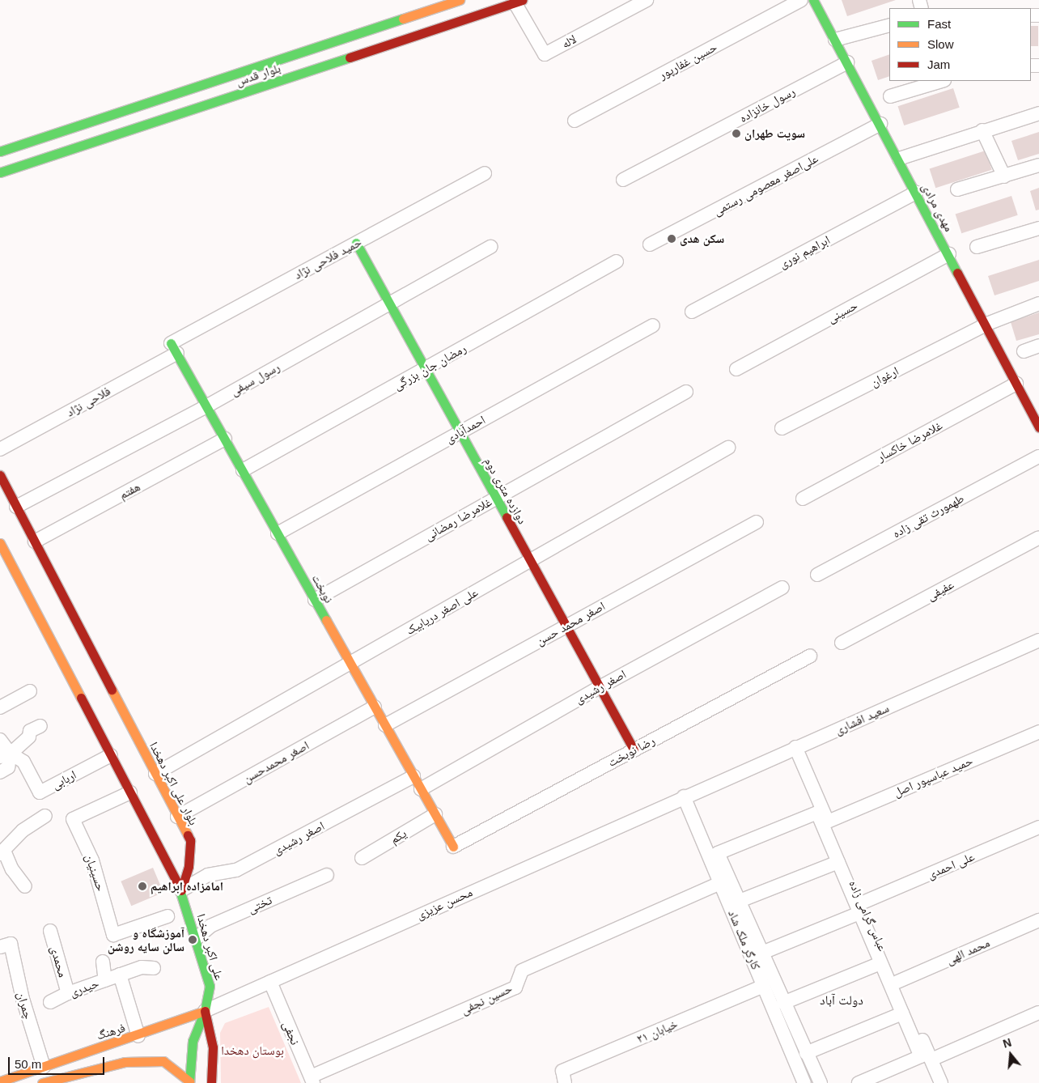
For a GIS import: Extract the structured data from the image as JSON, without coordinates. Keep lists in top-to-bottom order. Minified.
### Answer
{"streets":{"street":["لاله","حسین غفارپور","بلوار قدس","رسول خانزاده","علی‌اصغر معصومی رستمی","مهدی مرادی","ابراهیم نوری","حمید فلاحی نژاد","حسینی","رمضان جان بزرگی","ارغوان","رسول سیفی","فلاحی نژاد","احمدآبادی","غلامرضا خاکسار","هفتم","دوازده متری دوم","طهمورث تقی زاده","غلامرضا رمضانی","نوبخت","عفیفی","علی اصغر دریابیک","اصغر محمد حسن","اصغر رشیدی","سعید افشاری","رضا نوبخت","اصغر محمدحسن","حمید عباسپور اصل","اربابی","بلوار علی اکبر دهخدا","یکم","علی احمدی","حسینیان","محسن عزیزی","تختی","عباس گرامی زاده","کارگر ملک شاد","علی اکبر دهخدا","محمد الهی","محمدی","حیدری","حسین نجفی","چمران","فرهنگ","خیابان ۲۱","نجفی"]},"crossings":[["لاله","بلوار قدس"],["رسول خانزاده","مهدی مرادی"],["علی‌اصغر معصومی رستمی","مهدی مرادی"],["مهدی مرادی","ابراهیم نوری"],["مهدی مرادی","حسینی"],["مهدی مرادی","ارغوان"],["مهدی مرادی","غلامرضا خاکسار"],["حمید فلاحی نژاد","فلاحی نژاد"],["حمید فلاحی نژاد","دوازده متری دوم"],["حمید فلاحی نژاد","نوبخت"],["رمضان جان بزرگی","دوازده متری دوم"],["رمضان جان بزرگی","نوبخت"],["رسول سیفی","دوازده متری دوم"],["رسول سیفی","نوبخت"],["رسول سیفی","بلوار علی اکبر دهخدا"],["فلاحی نژاد","نوبخت"],["احمدآبادی","دوازده متری دوم"],["احمدآبادی","نوبخت"],["هفتم","نوبخت"],["هفتم","بلوار علی اکبر دهخدا"],["دوازده متری دوم","غلامرضا رمضانی"],["دوازده متری دوم","علی اصغر دریابیک"],["دوازده متری دوم","اصغر محمد حسن"],["دوازده متری دوم","اصغر رشیدی"],["دوازده متری دوم","رضا نوبخت"],["غلامرضا رمضانی","نوبخت"],["نوبخت","علی اصغر دریابیک"],["نوبخت","اصغر محمد حسن"],["نوبخت","اصغر رشیدی"],["نوبخت","رضا نوبخت"],["نوبخت","اصغر محمدحسن"],["نوبخت","یکم"],["علی اصغر دریابیک","بلوار علی اکبر دهخدا"],["اصغر رشیدی","بلوار علی اکبر دهخدا"],["اصغر رشیدی","علی اکبر دهخدا"],["سعید افشاری","محسن عزیزی"],["سعید افشاری","عباس گرامی زاده"],["سعید افشاری","کارگر ملک شاد"],["اصغر محمدحسن","بلوار علی اکبر دهخدا"],["حمید عباسپور اصل","عباس گرامی زاده"],["بلوار علی اکبر دهخدا","علی اکبر دهخدا"],["علی احمدی","عباس گرامی زاده"],["محسن عزیزی","کارگر ملک شاد"],["محسن عزیزی","علی اکبر دهخدا"],["محسن عزیزی","فرهنگ"],["محسن عزیزی","نجفی"],["تختی","علی اکبر دهخدا"],["عباس گرامی زاده","محمد الهی"],["کارگر ملک شاد","حسین نجفی"],["کارگر ملک شاد","خیابان ۲۱"],["علی اکبر دهخدا","فرهنگ"],["محمدی","حیدری"],["حسین نجفی","نجفی"],["چمران","فرهنگ"]],"districts":["دولت آباد"],"parks":["بوستان دهخدا"],"places":["سويت طهران","سكن هدى","امامزاده ابراهیم","آموزشگاه و سالن سایه روشن"],"legend":["Fast","Slow","Jam"],"scale_bar":"50 m","north":"top"}
